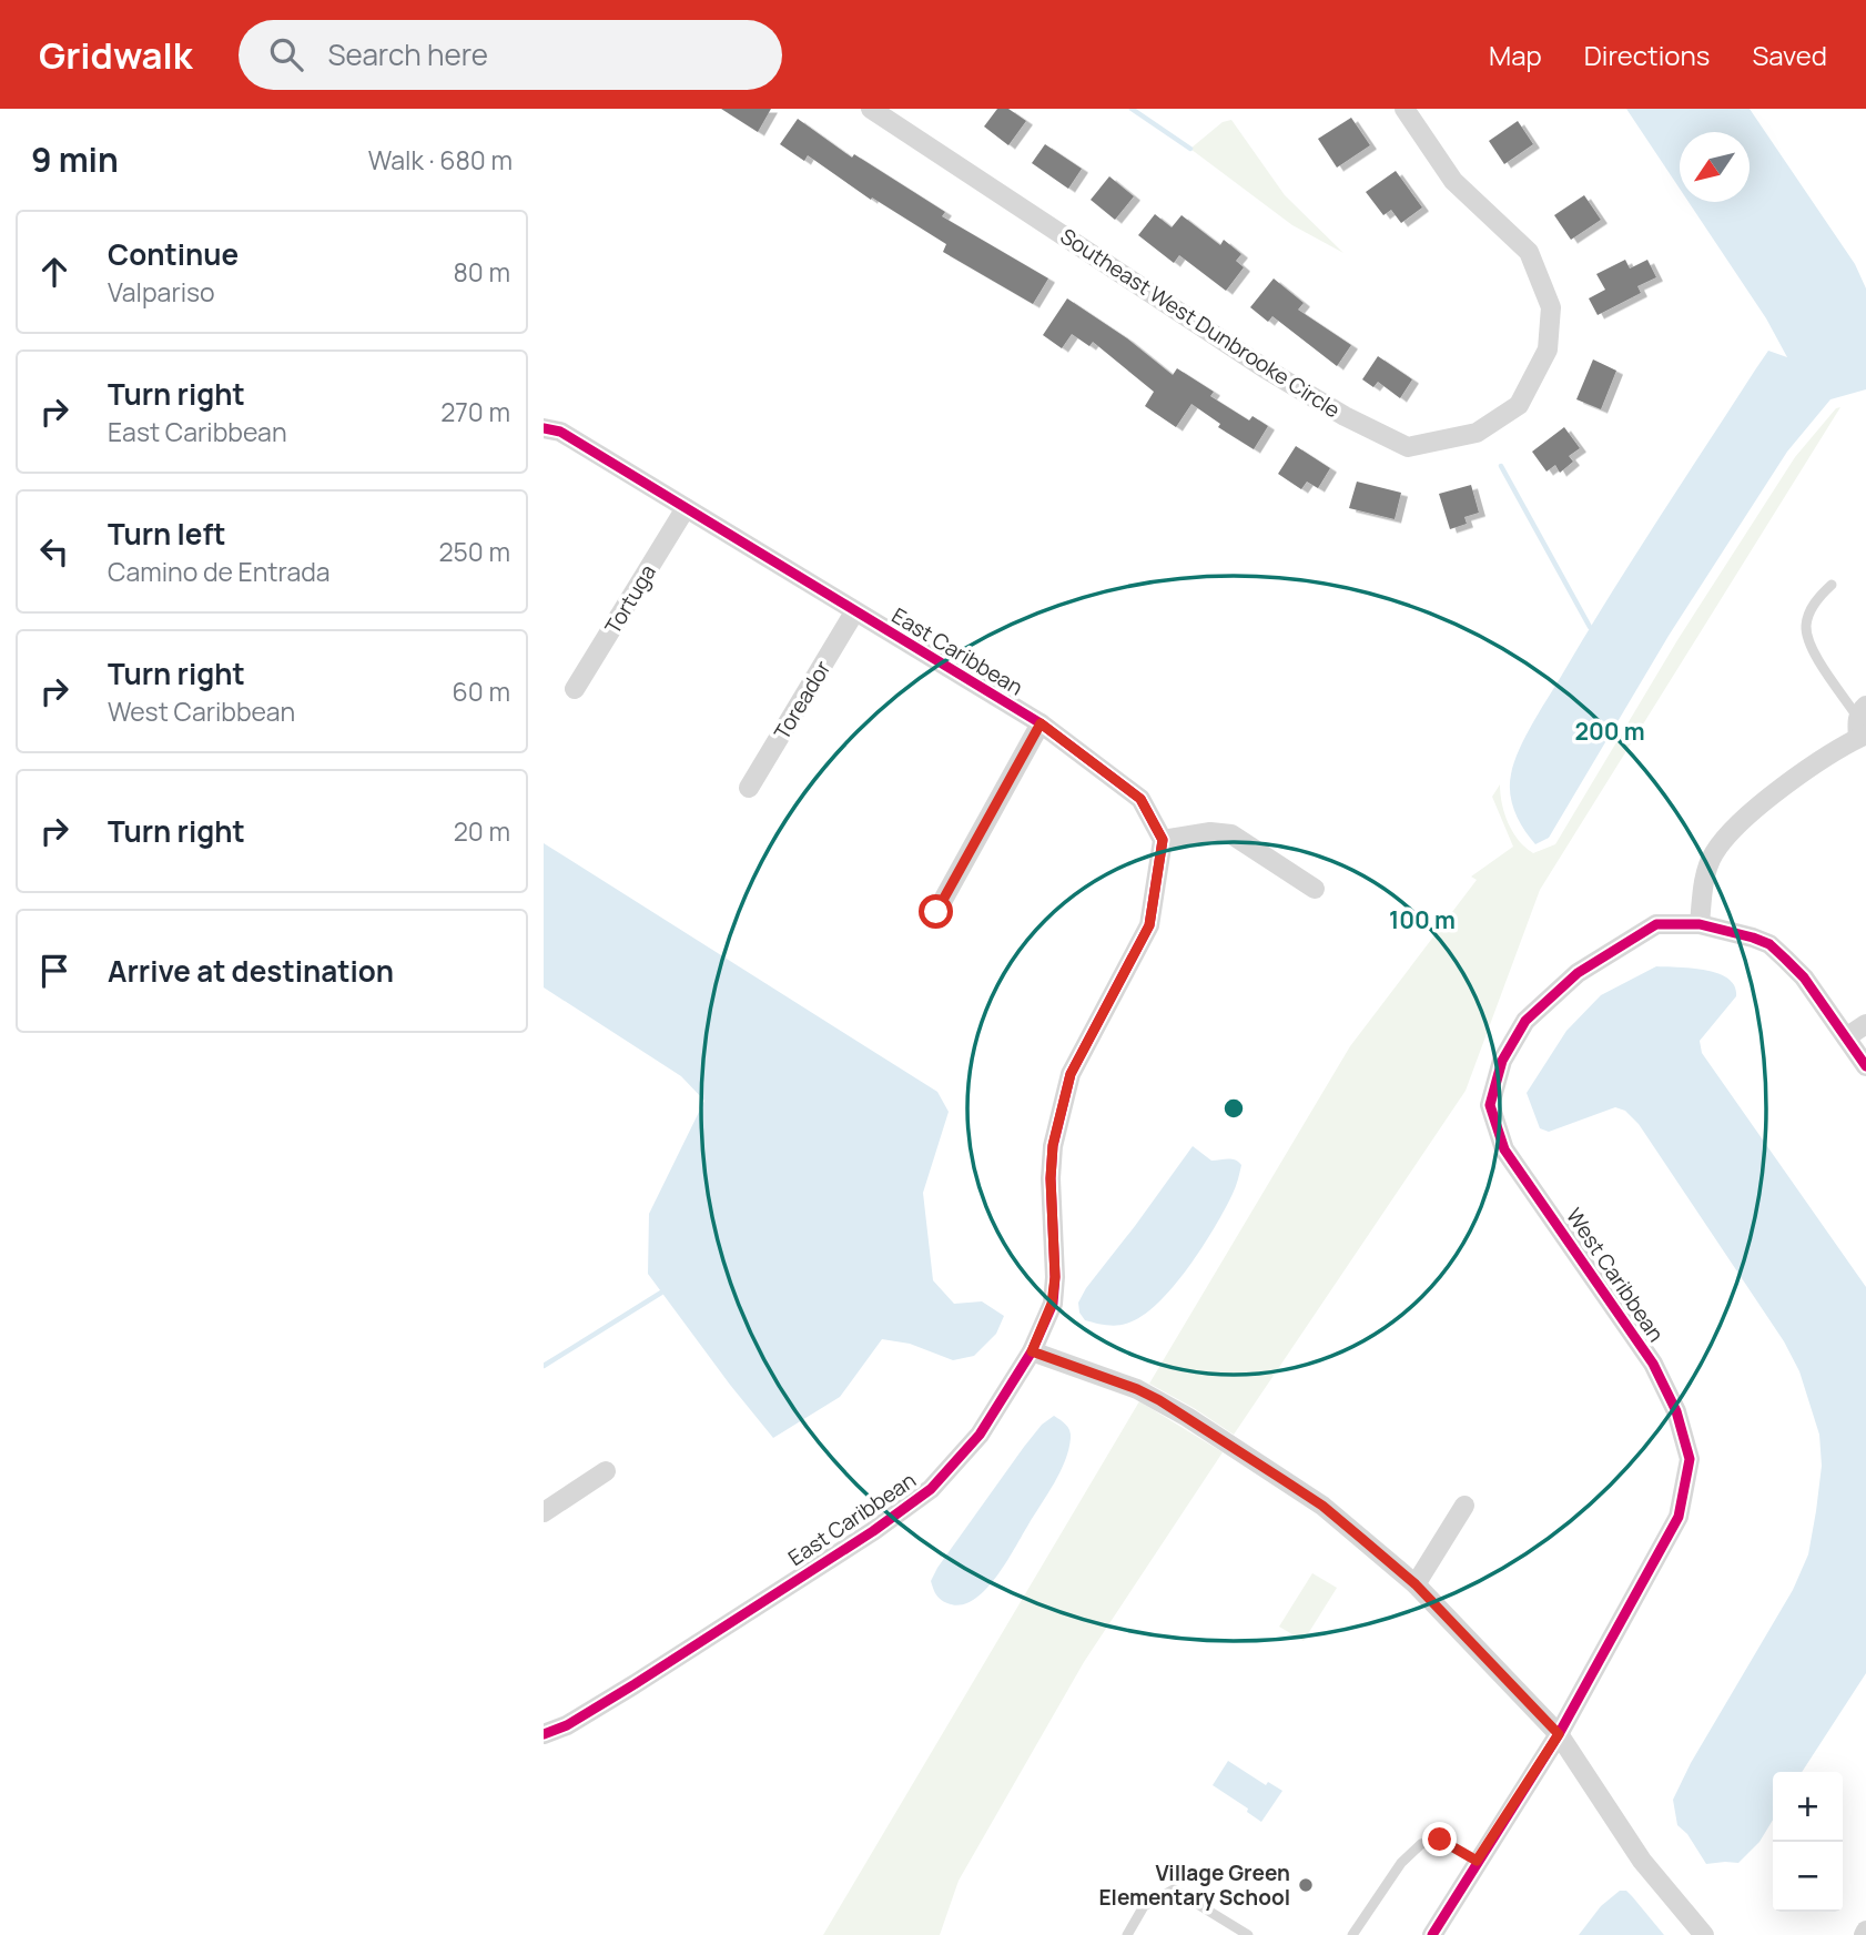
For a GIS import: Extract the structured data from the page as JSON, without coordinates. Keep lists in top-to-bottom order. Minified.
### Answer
{"streets":{"street":["Southeast West Dunbrooke Circle","Tortuga","East Caribbean","Toreador","West Caribbean"]},"crossings":[["Tortuga","East Caribbean"],["East Caribbean","Toreador"]],"places":["Village Green Elementary School"],"north":"bottom left","page":{"header":"Gridwalk","search":"Search here","nav":["Map","Directions","Saved"],"heading":["9 min","Walk · 680 m"],"list":[["Continue","Valpariso","80 m"],["Turn right","East Caribbean","270 m"],["Turn left","Camino de Entrada","250 m"],["Turn right","West Caribbean","60 m"],["Turn right","20 m"],"Arrive at destination"],"map_buttons":["+","−"]},"rings":["200 m","100 m"]}
